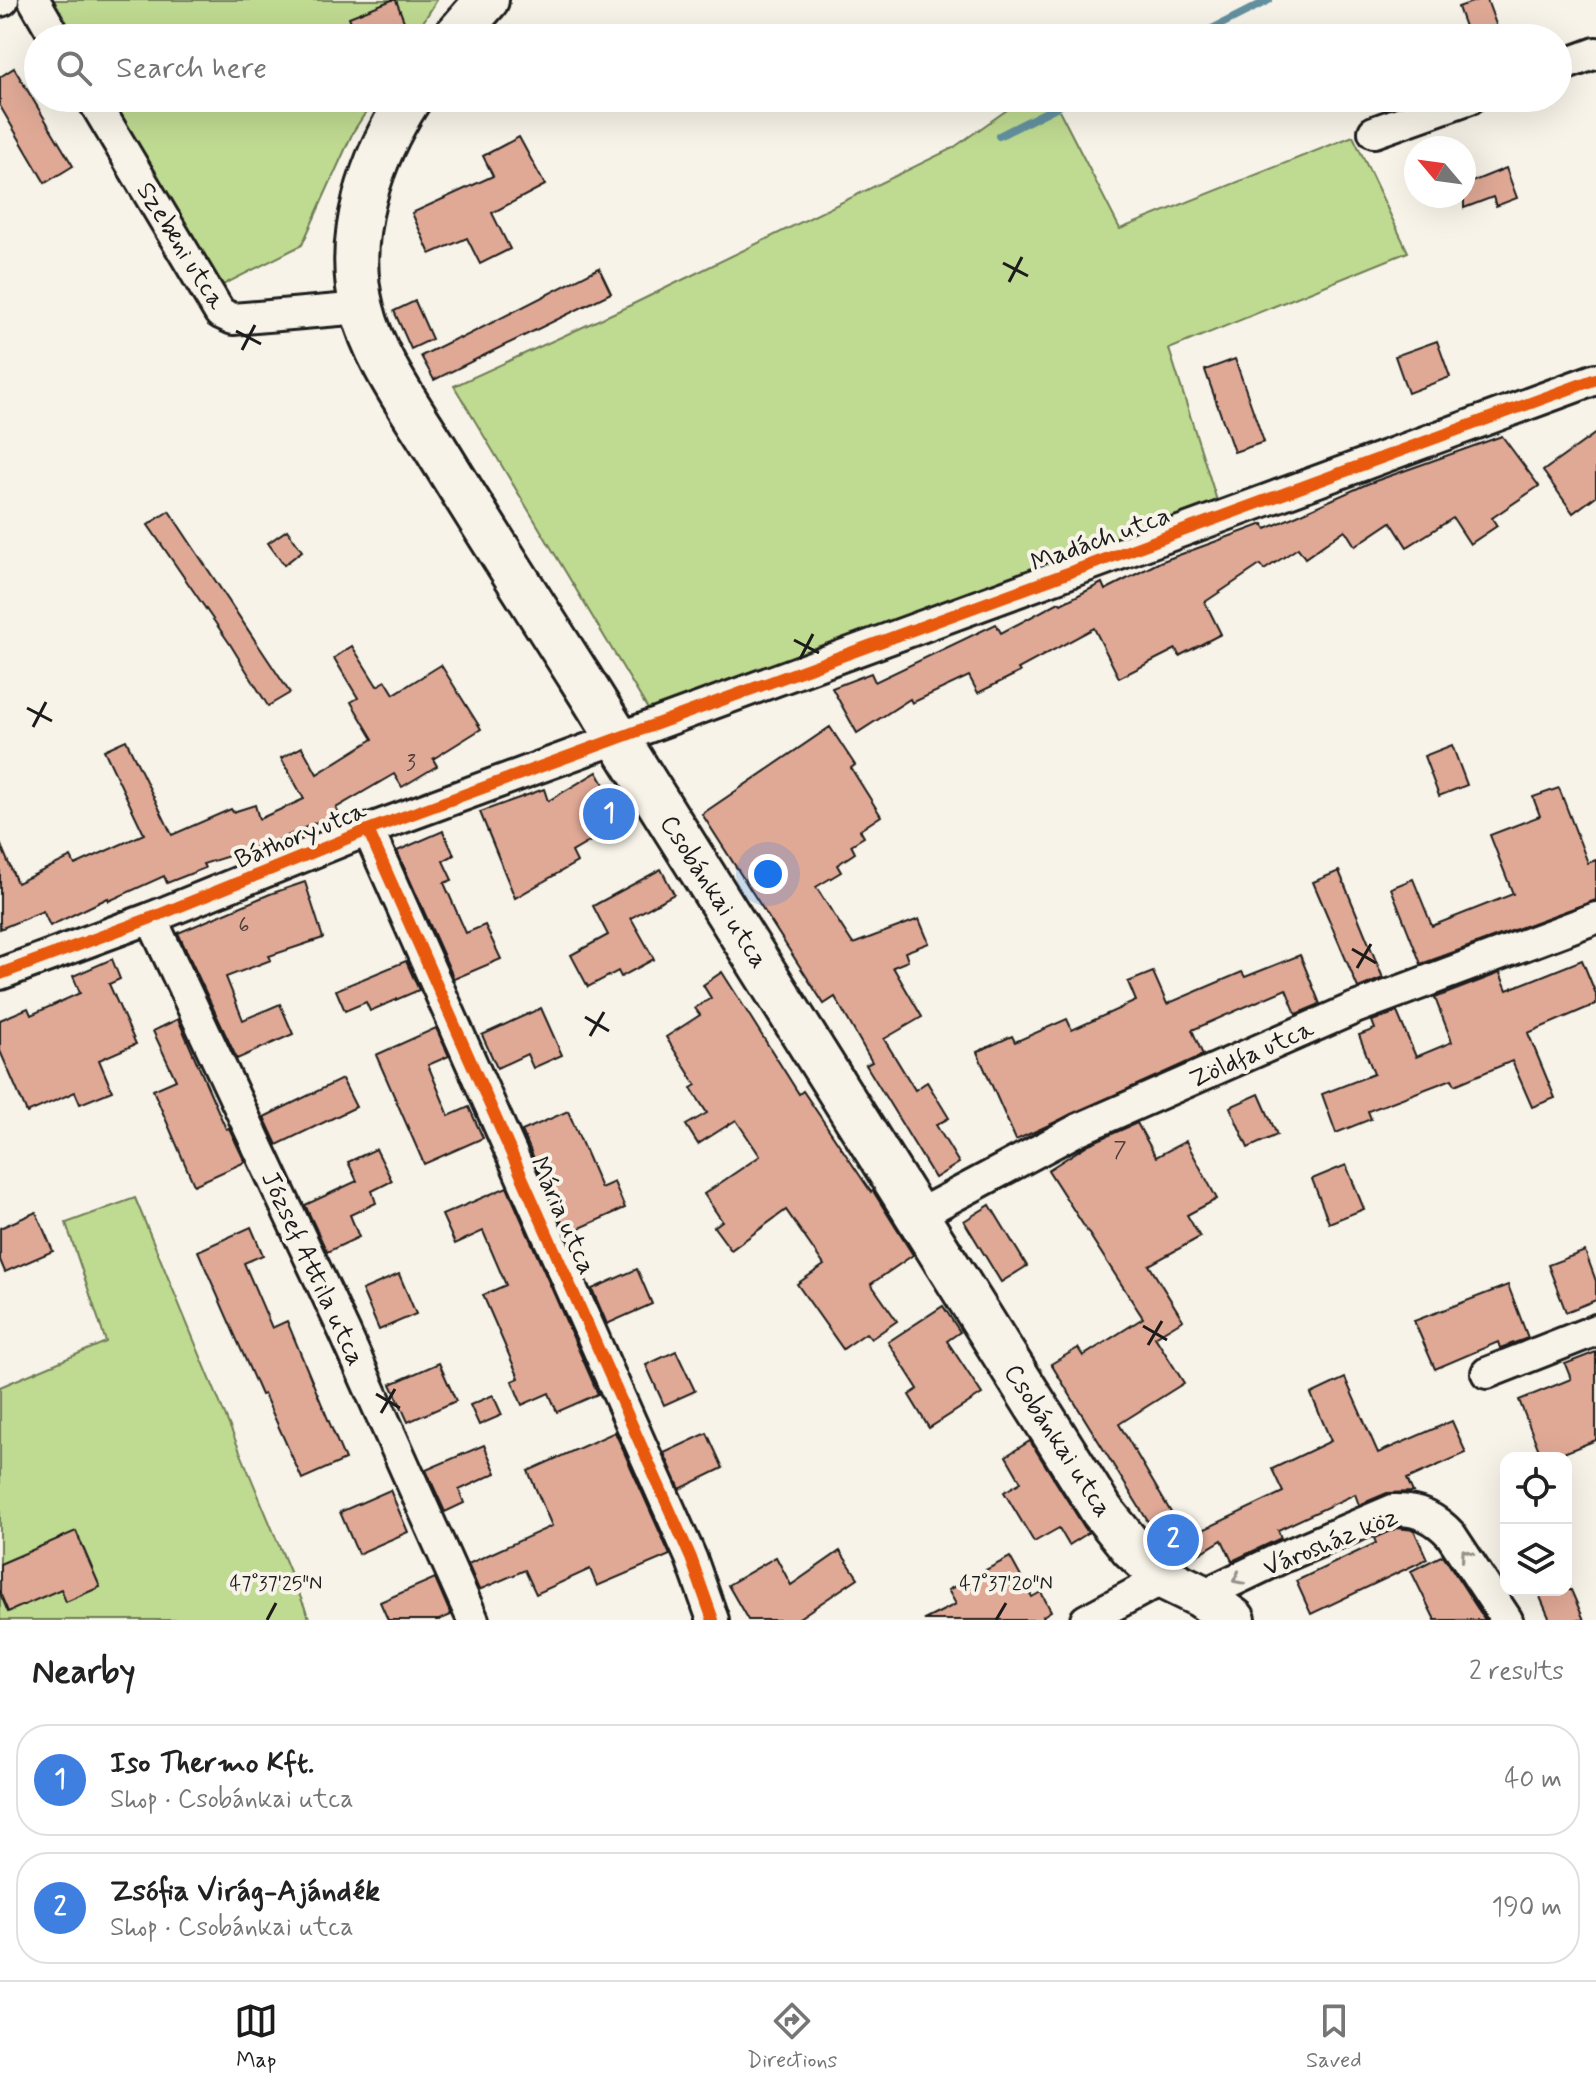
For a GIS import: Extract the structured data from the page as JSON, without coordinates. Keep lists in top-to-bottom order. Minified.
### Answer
{"streets":{"main road":["Csobánkai utca"],"street":["Szebeni utca","Madách utca","Báthory utca","Zöldfa utca","Mária utca","József Attila utca","Városház köz"]},"crossings":[["Szebeni utca","Csobánkai utca"],["Madách utca","Báthory utca"],["Madách utca","Csobánkai utca"],["Báthory utca","Csobánkai utca"],["Báthory utca","Mária utca"],["Báthory utca","József Attila utca"],["Csobánkai utca","Zöldfa utca"],["Csobánkai utca","Városház köz"]],"house_numbers":["3","6","7"],"north":"top left","page":{"search":"Search here","pins":["1","2"],"heading":["Nearby","2 results"],"list":[{"mark":"1","name":"Iso Thermo Kft.","note":"Shop · Csobánkai utca","value":"40 m"},{"mark":"2","name":"Zsófia Virág-Ajándék","note":"Shop · Csobánkai utca","value":"190 m"}],"nav":["Map","Directions","Saved"]},"coordinates":["47°37'25\"N","47°37'20\"N"]}
